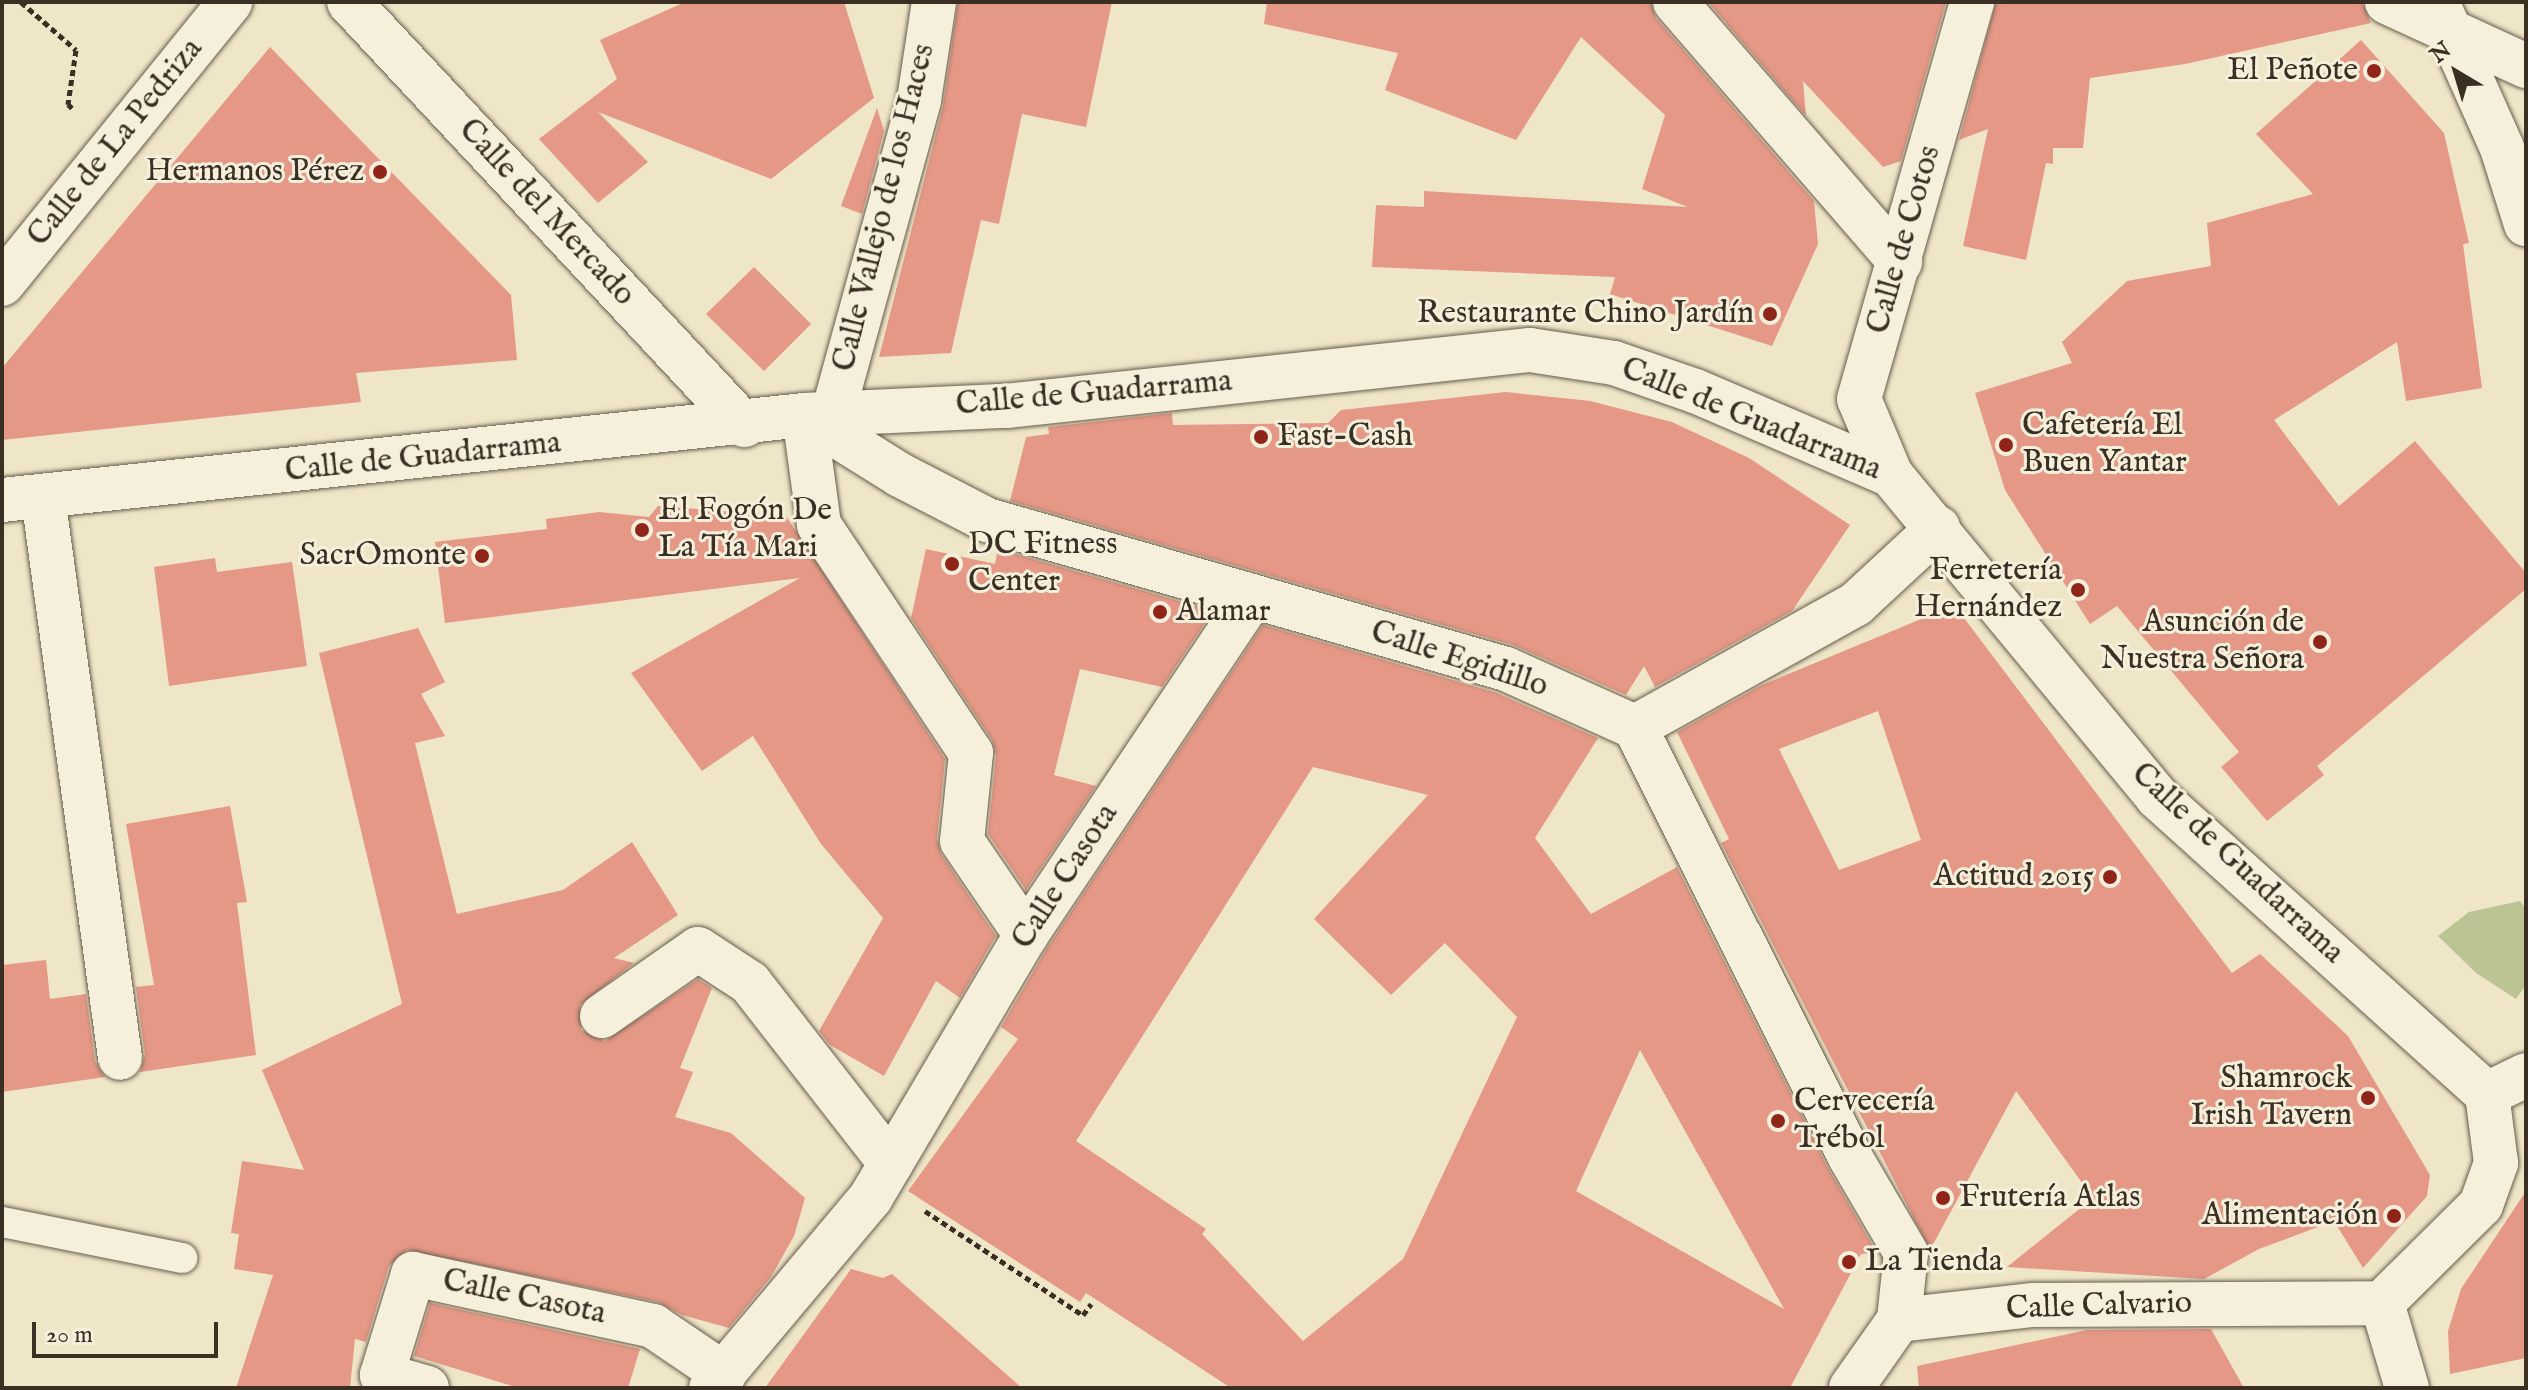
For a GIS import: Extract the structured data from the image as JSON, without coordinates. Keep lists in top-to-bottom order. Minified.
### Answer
{"streets":{"street":["Calle de La Pedriza","Calle Vallejo de los Haces","Calle del Mercado","Calle de Cotos","Calle de Guadarrama","Calle Egidillo","Calle Casota","Calle Calvario"]},"crossings":[["Calle Vallejo de los Haces","Calle de Guadarrama"],["Calle Vallejo de los Haces","Calle Egidillo"],["Calle del Mercado","Calle de Guadarrama"],["Calle de Cotos","Calle de Guadarrama"],["Calle de Guadarrama","Calle Egidillo"],["Calle Egidillo","Calle Casota"]],"places":["El Peñote","Hermanos Pérez","Restaurante Chino Jardín","Fast-Cash","Cafetería El Buen Yantar","El Fogón De La Tía Mari","SacrOmonte","DC Fitness Center","Ferretería Hernández","Alamar","Asunción de Nuestra Señora","Actitud 2015","Shamrock Irish Tavern","Cervecería Trébol","Frutería Atlas","Alimentación","La Tienda"],"scale_bar":"20 m","north":"top left"}
